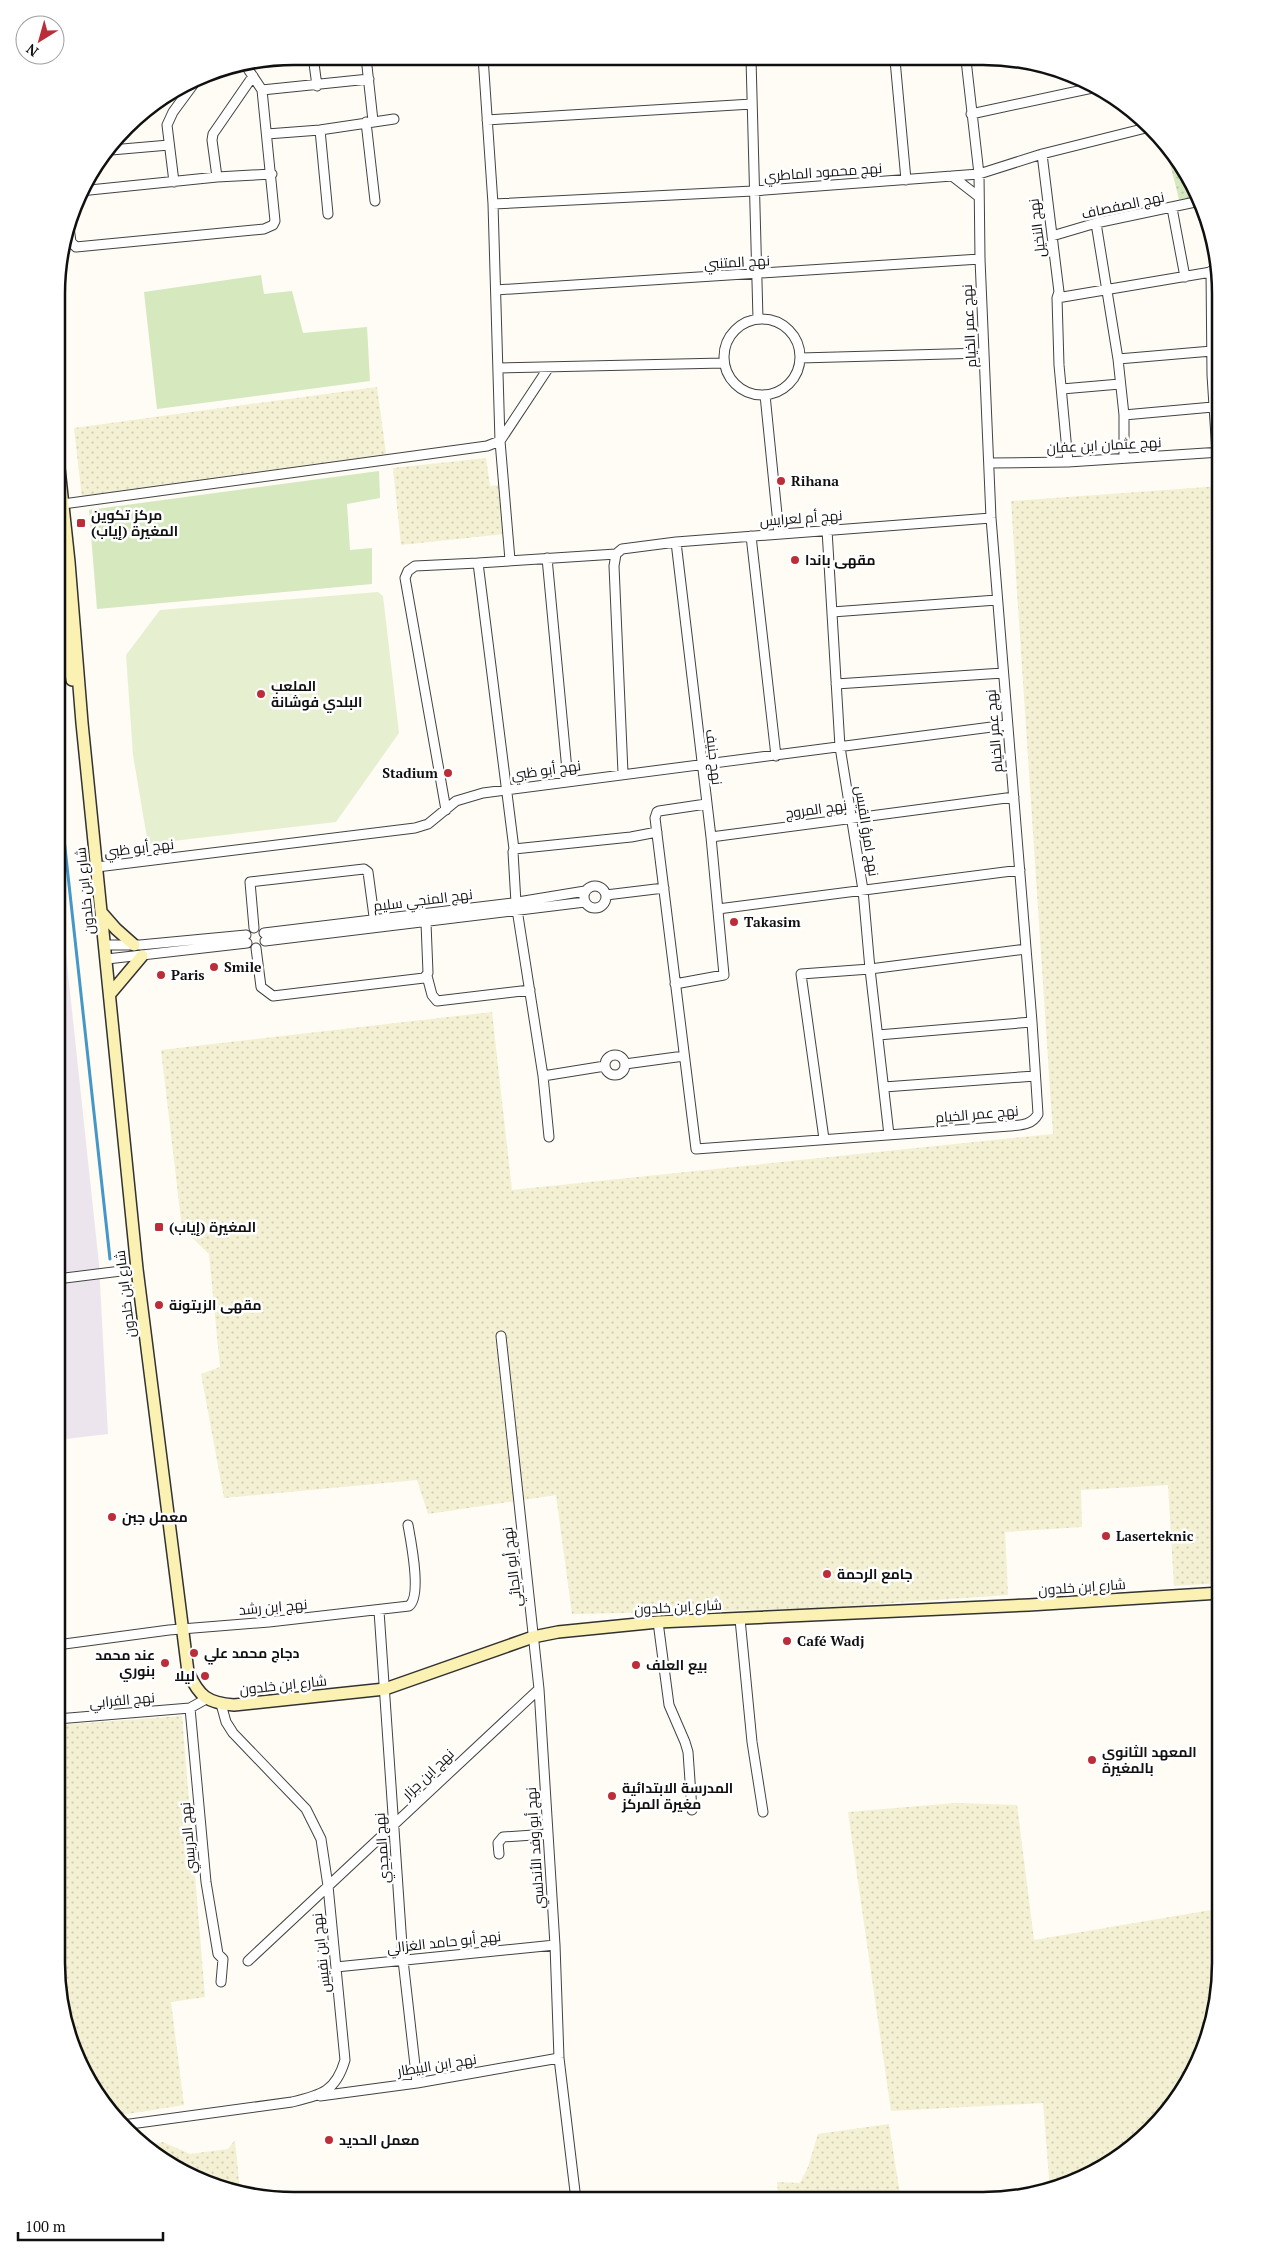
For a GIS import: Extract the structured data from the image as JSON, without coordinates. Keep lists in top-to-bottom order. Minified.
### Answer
{"streets":{"street":["نهج محمود الماطري","نهج الصفصاف","نهج النخيل","نهج المتنبي","نهج عمر الخيام","نهج عثمان ابن عفان","نهج أم لعرايس","نهج جنيف","نهج أبو ظبي","نهج المروج","نهج امرؤ القيس","شارع ابن خلدون","نهج المنجي سليم","نهج أبو الجائي","نهج ابن رشد","نهج الفرابي","نهج ابن جزار","نهج الدريسي","نهج المجدي","نهج أبو وفد الأندلسي","نهج أبو حامد الغزالي","نهج ابن نفيس","نهج ابن البيطار"]},"crossings":[["نهج محمود الماطري","نهج النخيل"],["نهج محمود الماطري","نهج عمر الخيام"],["نهج الصفصاف","نهج النخيل"],["نهج النخيل","نهج عثمان ابن عفان"],["نهج المتنبي","نهج عمر الخيام"],["نهج عمر الخيام","نهج عثمان ابن عفان"],["نهج عمر الخيام","نهج أم لعرايس"],["نهج عمر الخيام","نهج أبو ظبي"],["نهج عمر الخيام","نهج المروج"],["نهج عمر الخيام","نهج امرؤ القيس"],["نهج أم لعرايس","نهج جنيف"],["نهج أم لعرايس","نهج أبو ظبي"],["نهج أم لعرايس","نهج امرؤ القيس"],["نهج جنيف","نهج أبو ظبي"],["نهج جنيف","نهج المروج"],["نهج أبو ظبي","نهج امرؤ القيس"],["نهج أبو ظبي","شارع ابن خلدون"],["نهج المروج","نهج امرؤ القيس"],["شارع ابن خلدون","نهج أبو الجائي"],["شارع ابن خلدون","نهج ابن رشد"],["شارع ابن خلدون","نهج المجدي"],["شارع ابن خلدون","نهج أبو وفد الأندلسي"],["شارع ابن خلدون","نهج ابن نفيس"],["نهج أبو الجائي","نهج أبو وفد الأندلسي"],["نهج ابن رشد","نهج المجدي"],["نهج الفرابي","نهج الدريسي"],["نهج ابن جزار","نهج المجدي"],["نهج ابن جزار","نهج أبو وفد الأندلسي"],["نهج ابن جزار","نهج ابن نفيس"],["نهج المجدي","نهج أبو حامد الغزالي"],["نهج المجدي","نهج ابن البيطار"],["نهج أبو وفد الأندلسي","نهج أبو حامد الغزالي"],["نهج أبو وفد الأندلسي","نهج ابن البيطار"],["نهج أبو حامد الغزالي","نهج ابن نفيس"],["نهج ابن نفيس","نهج ابن البيطار"]],"places":{"other":["Rihana","مقهى باندا","الملعب البلدي فوشانة","Stadium","Takasim","Smile","Paris","مقهى الزيتونة","معمل جبن","Laserteknic","جامع الرحمة","Café Wadj","دجاج محمد علي","عند محمد بنوري","بيع العلف","ليلا","المعهد الثانوي بالمغيرة","المدرسة الابتدائية مغيرة المركز","معمل الحديد"],"transit":["مركز تكوين المغيرة (إياب)","المغيرة (إياب)"]},"scale_bar":"100 m","north":"bottom left"}
